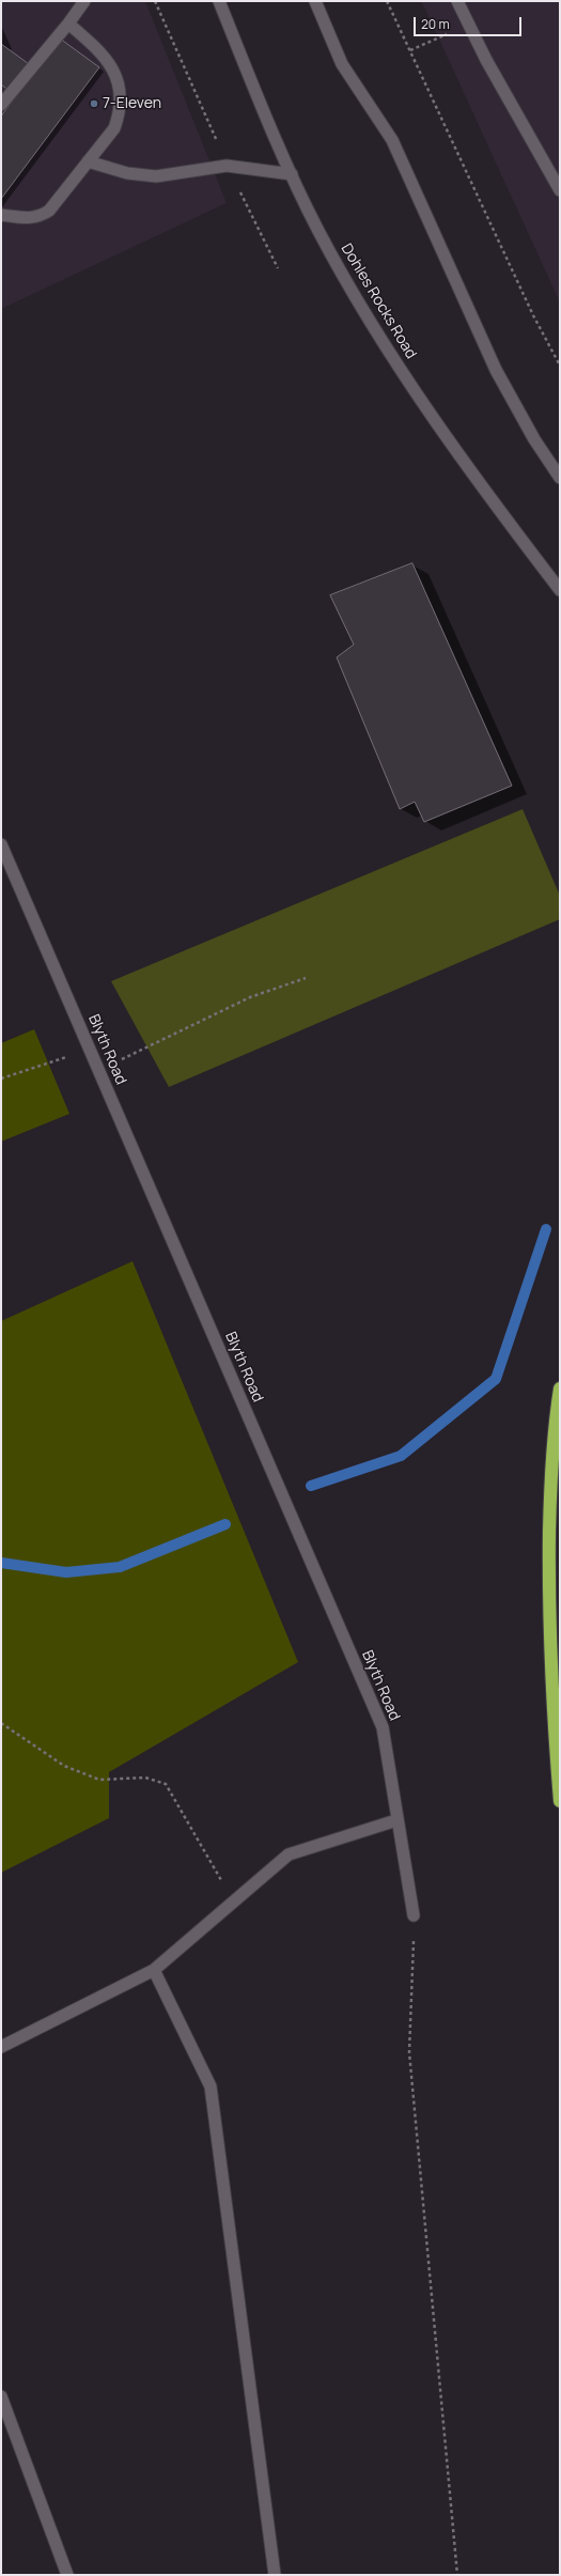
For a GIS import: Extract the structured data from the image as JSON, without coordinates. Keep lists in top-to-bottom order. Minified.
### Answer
{"streets":{"main road":["Dohles Rocks Road","Blyth Road"]},"places":["7-Eleven"],"scale_bar":"20 m"}
